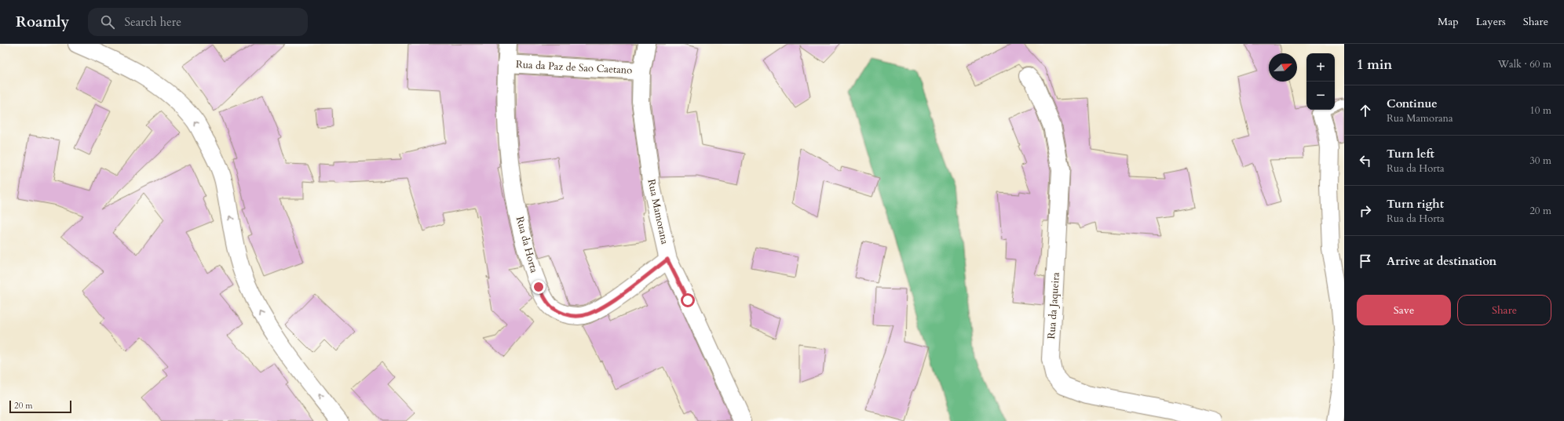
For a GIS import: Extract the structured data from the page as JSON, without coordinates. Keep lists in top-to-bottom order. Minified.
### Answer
{"streets":{"street":["Rua da Paz de Sao Caetano","Rua Mamorana","Rua da Horta","Rua da Jaqueira"]},"crossings":[["Rua da Paz de Sao Caetano","Rua Mamorana"],["Rua da Paz de Sao Caetano","Rua da Horta"],["Rua Mamorana","Rua da Horta"]],"scale_bar":"20 m","north":"top right","page":{"header":"Roamly","search":"Search here","nav":["Map","Layers","Share"],"heading":["1 min","Walk · 60 m"],"map_buttons":["+","−"],"list":[["Continue","Rua Mamorana","10 m"],["Turn left","Rua da Horta","30 m"],["Turn right","Rua da Horta","20 m"],"Arrive at destination"],"buttons":["Save","Share"],"scale":"20 m"}}
